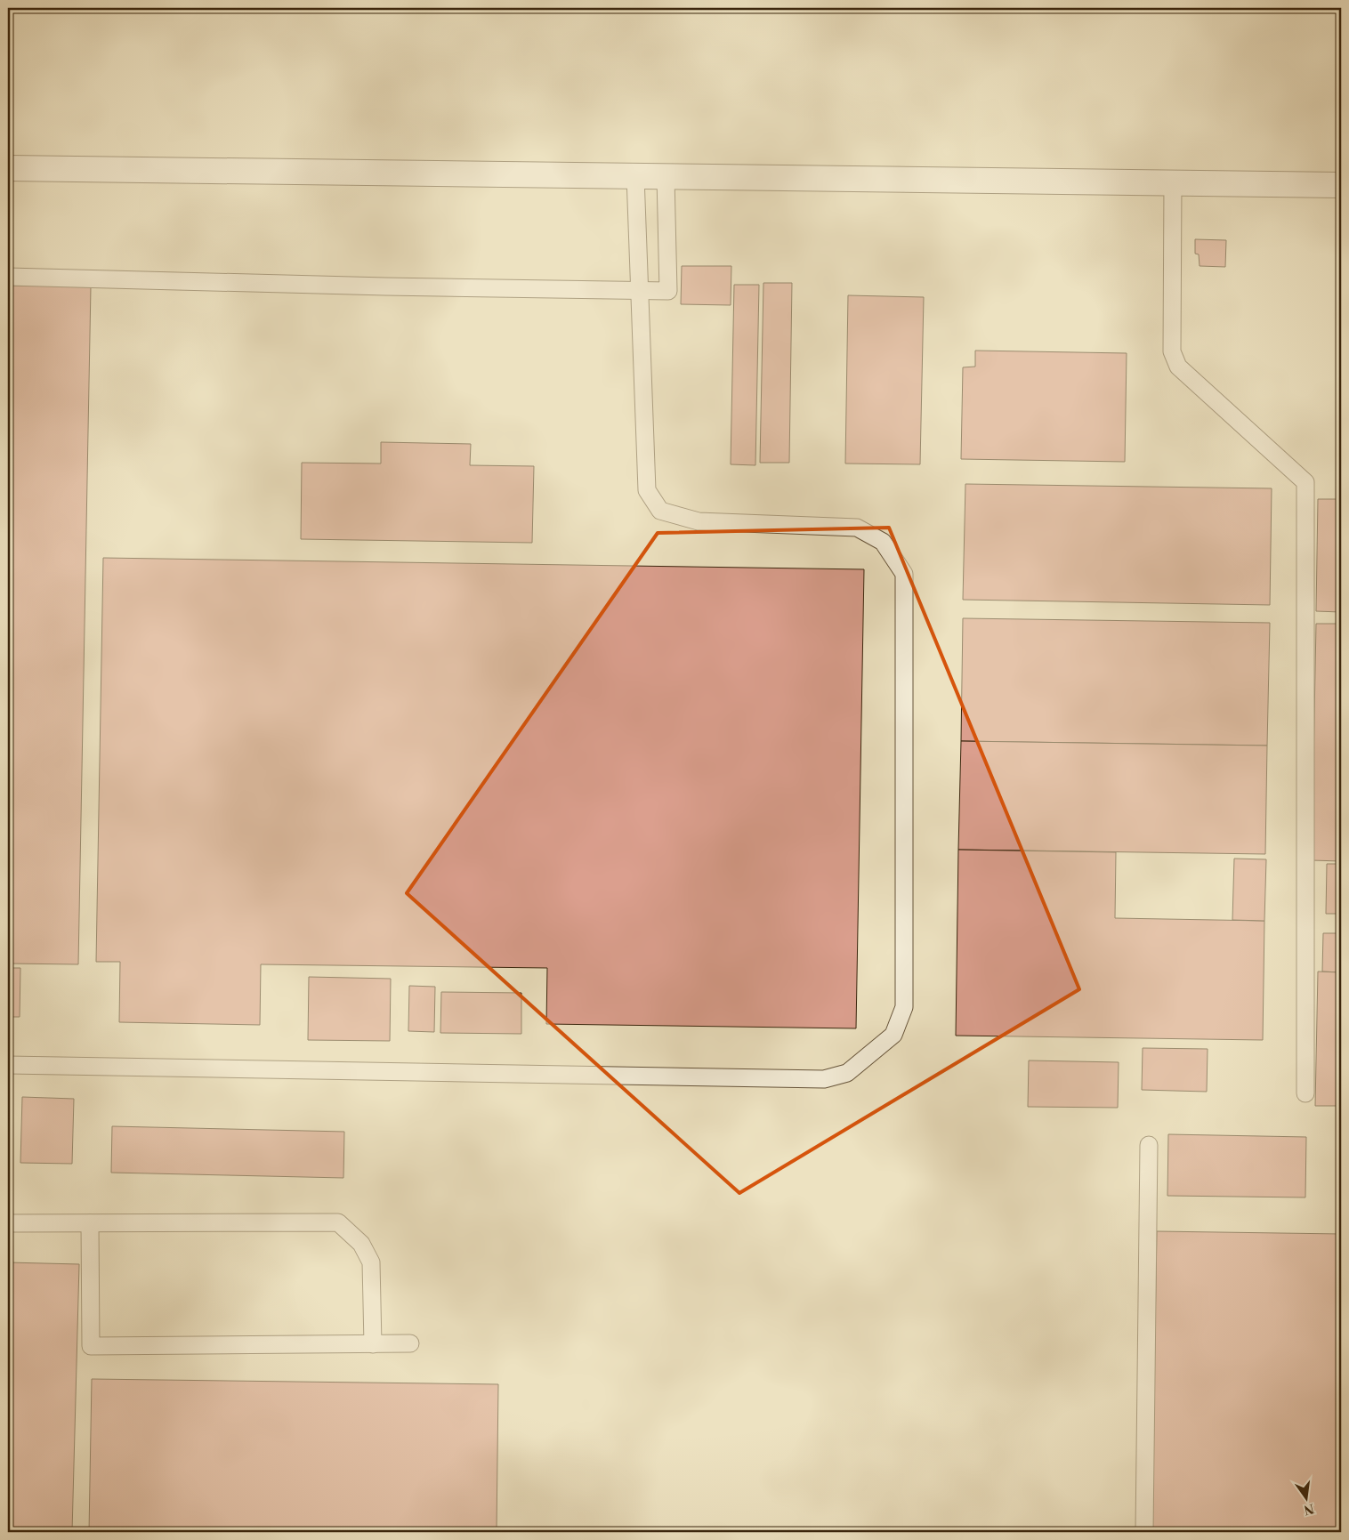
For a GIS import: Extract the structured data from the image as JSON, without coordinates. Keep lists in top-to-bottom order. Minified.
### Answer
{"north":"bottom"}
